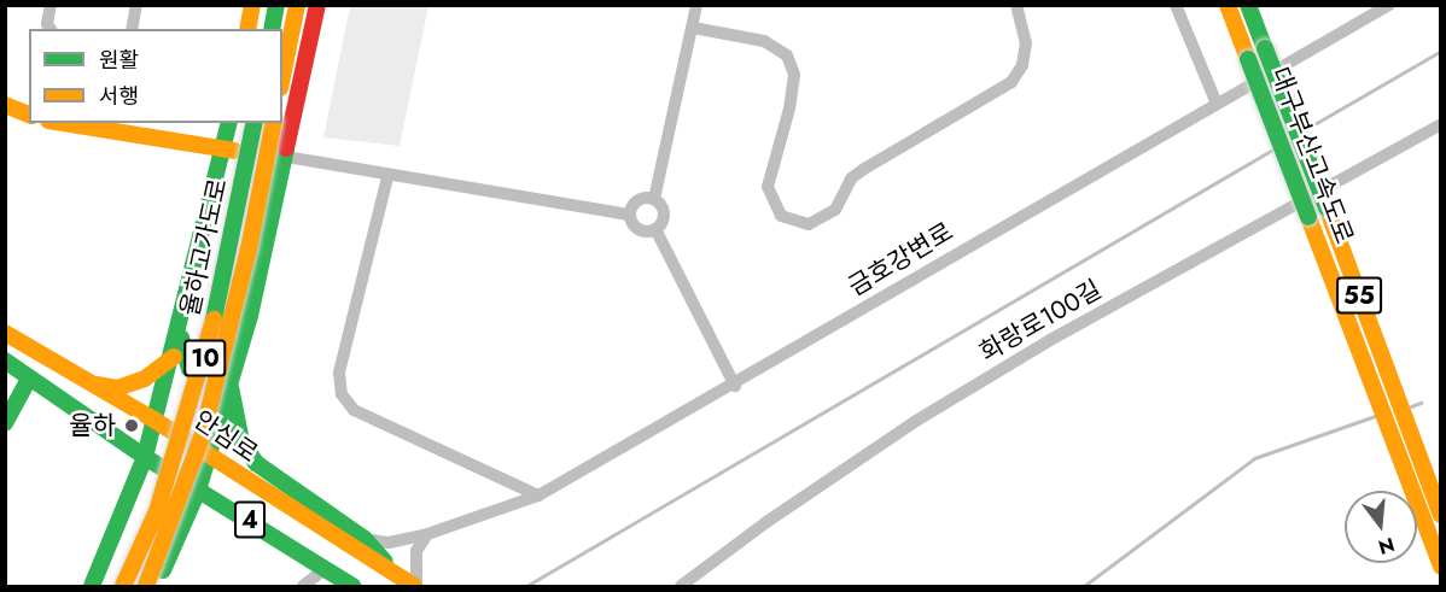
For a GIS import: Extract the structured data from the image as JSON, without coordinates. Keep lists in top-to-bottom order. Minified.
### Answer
{"streets":{"main road":["대구부산고속도로","율하고가도로","55","10","안심로","4"],"street":["금호강변로","화랑로100길"]},"places":["율하"],"legend":["원활","서행"],"north":"bottom"}
